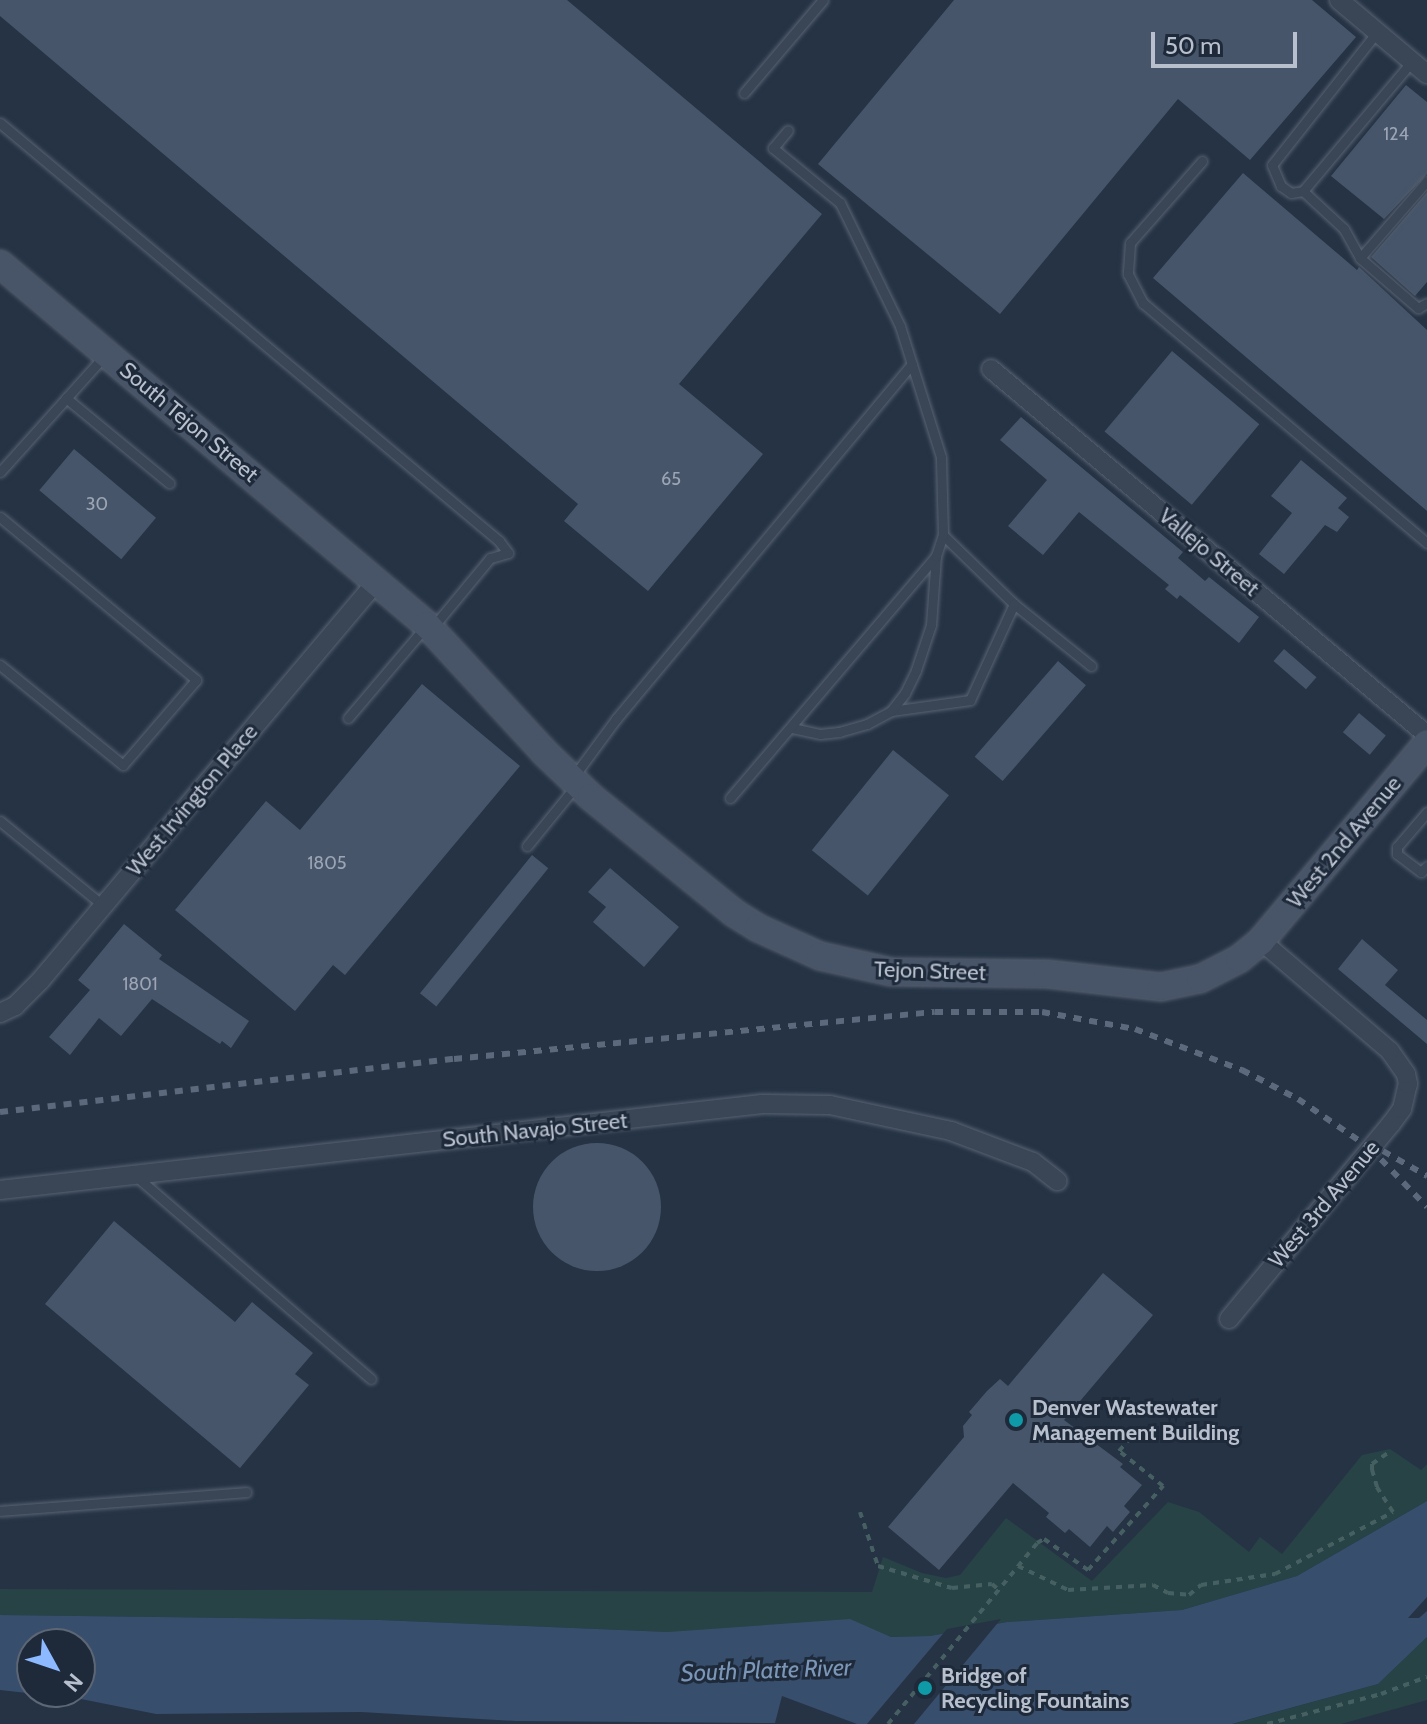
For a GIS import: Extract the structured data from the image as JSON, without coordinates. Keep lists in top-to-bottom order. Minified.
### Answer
{"streets":{"street":["South Tejon Street","Vallejo Street","West Irvington Place","West 2nd Avenue","Tejon Street","South Navajo Street","West 3rd Avenue"]},"crossings":[["South Tejon Street","West Irvington Place"],["South Tejon Street","Tejon Street"],["West Irvington Place","Tejon Street"],["West 2nd Avenue","Tejon Street"],["West 2nd Avenue","West 3rd Avenue"],["Tejon Street","West 3rd Avenue"]],"water":["South Platte River"],"places":["Denver Wastewater Management Building","Bridge of Recycling Fountains"],"house_numbers":["124","65","30","1805","1801"],"scale_bar":"50 m","north":"bottom right"}
